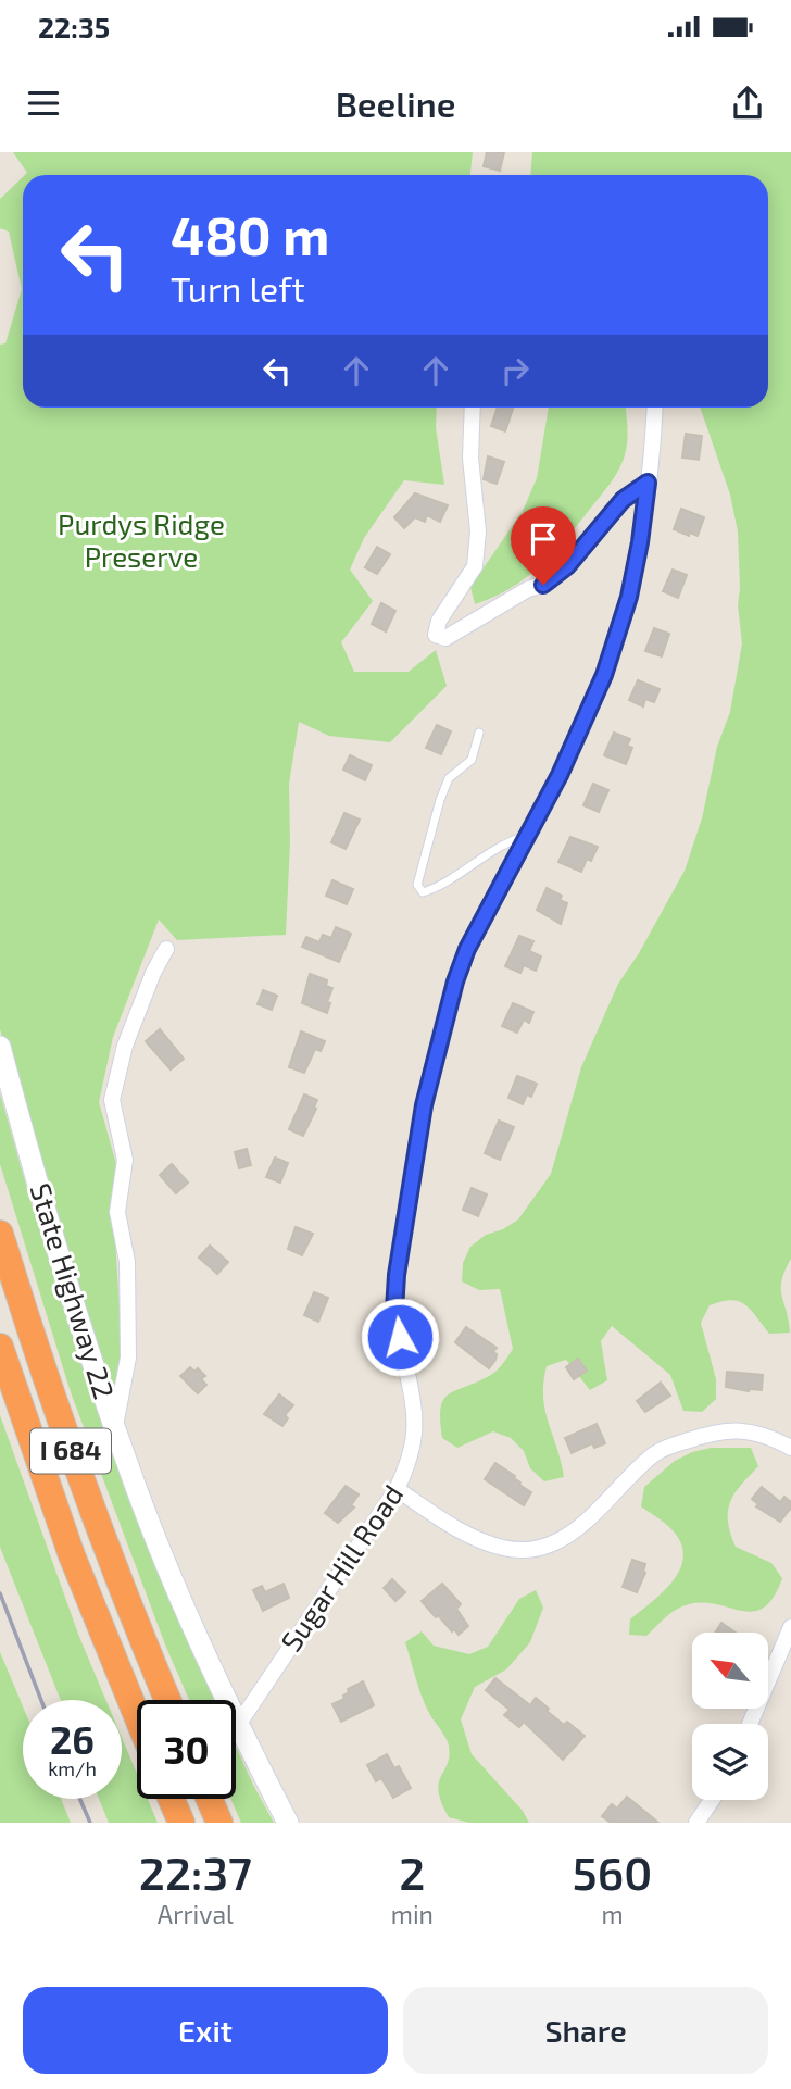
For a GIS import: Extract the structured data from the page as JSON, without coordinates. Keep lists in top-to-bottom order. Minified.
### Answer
{"streets":{"highway":["I 684"],"main road":["State Highway 22"],"street":["Sugar Hill Road"]},"crossings":[["State Highway 22","Sugar Hill Road"]],"parks":["Purdys Ridge Preserve"],"north":"top left","page":{"status":"22:35","header":"Beeline","turn":["480 m","Turn left"],"speed":"26 km/h","limit":"30","eta":["22:37","Arrival","2","min","560","m"],"buttons":["Exit","Share"]}}
